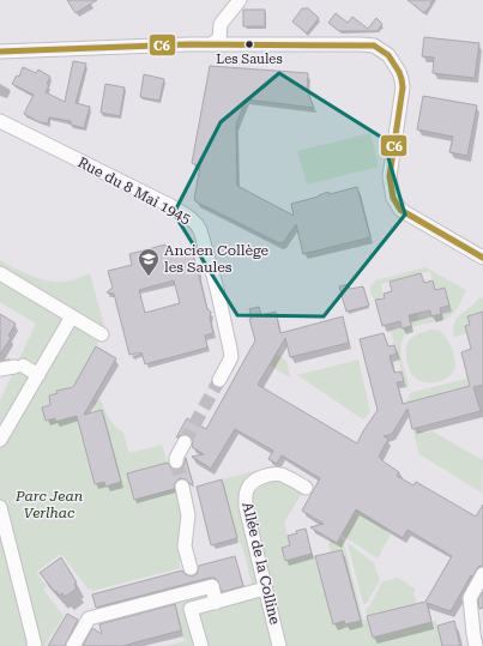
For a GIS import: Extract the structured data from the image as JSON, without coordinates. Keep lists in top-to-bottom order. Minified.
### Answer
{"streets":{"street":["Rue du 8 Mai 1945","Allée de la Colline"]},"parks":["Parc Jean Verlhac"],"places":{"other":["Les Saules"],"school or university":["Ancien Collège les Saules"]},"lines":["transit line C6"]}
